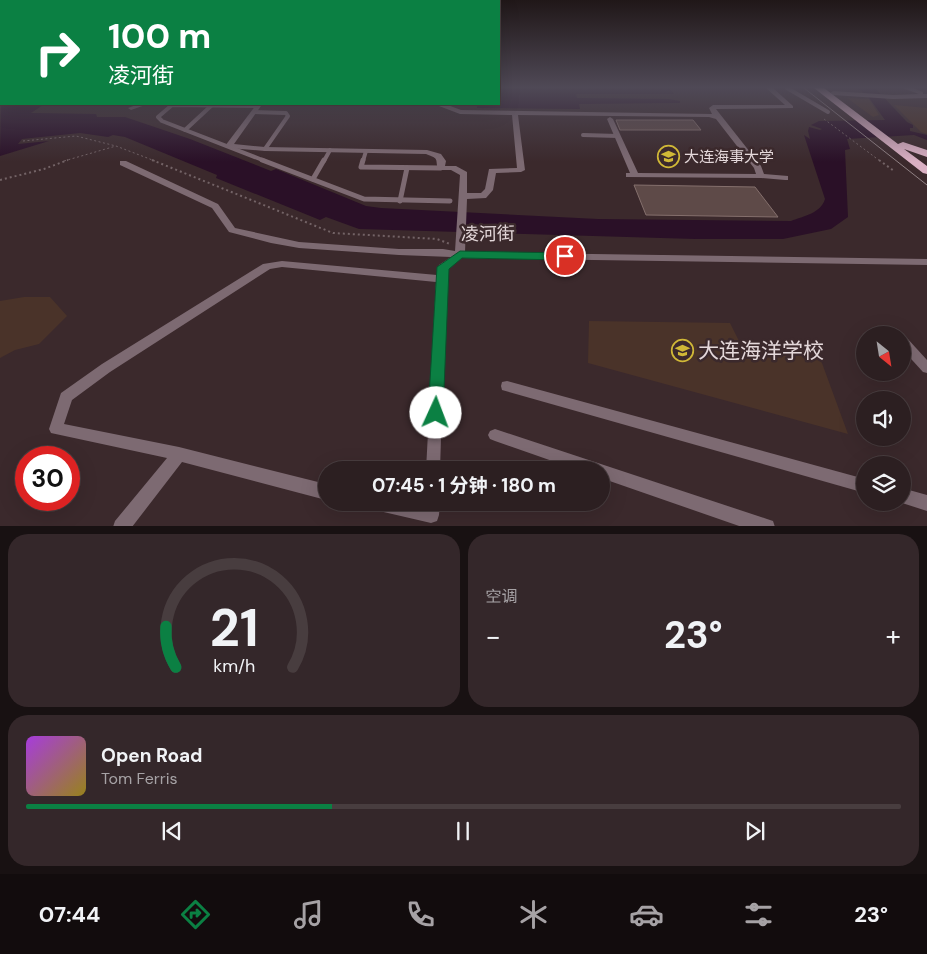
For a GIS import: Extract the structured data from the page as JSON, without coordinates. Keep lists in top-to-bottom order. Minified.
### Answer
{"streets":{"street":["凌河街"]},"places":{"school or university":["大连海事大学","大连海洋学校"]},"north":"bottom right","page":{"turn":["100 m","凌河街"],"limit":"30","trip":"07:45 · 1 分钟 · 180 m","tile":"空调","heat":["−","23°","+"],"song":["Open Road","Tom Ferris"],"tabs":["07:44","23°"],"gauge":["21","km/h"]}}
